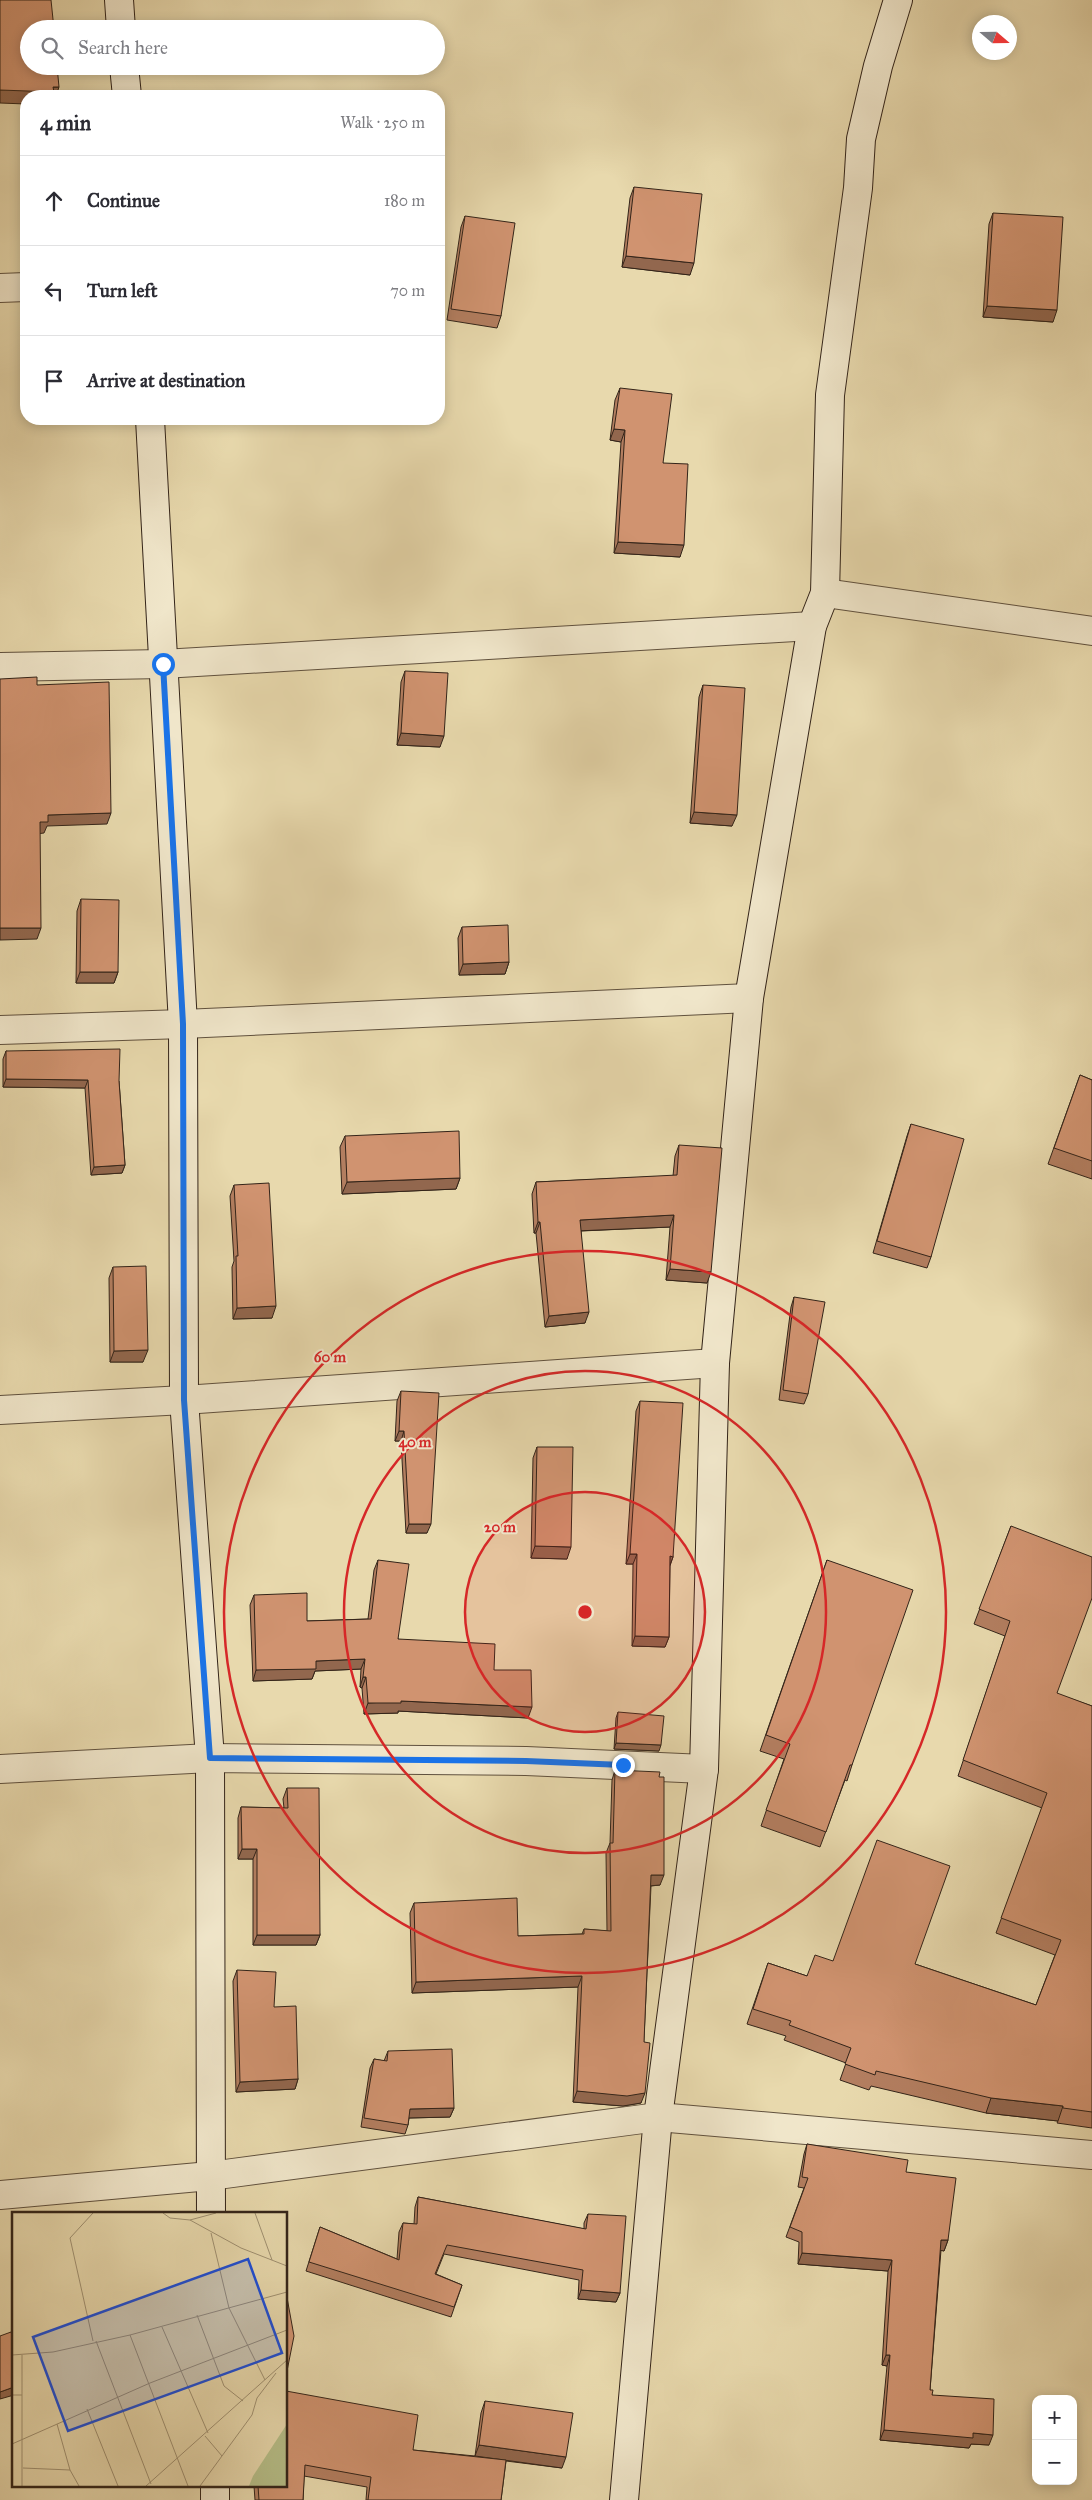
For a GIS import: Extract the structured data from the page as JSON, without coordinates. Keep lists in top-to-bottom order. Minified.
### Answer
{"north":"right","page":{"search":"Search here","heading":["4 min","Walk · 250 m"],"list":[["Continue","180 m"],["Turn left","70 m"],"Arrive at destination"],"map_buttons":["+","−"]},"rings":["60 m","40 m","20 m"]}
